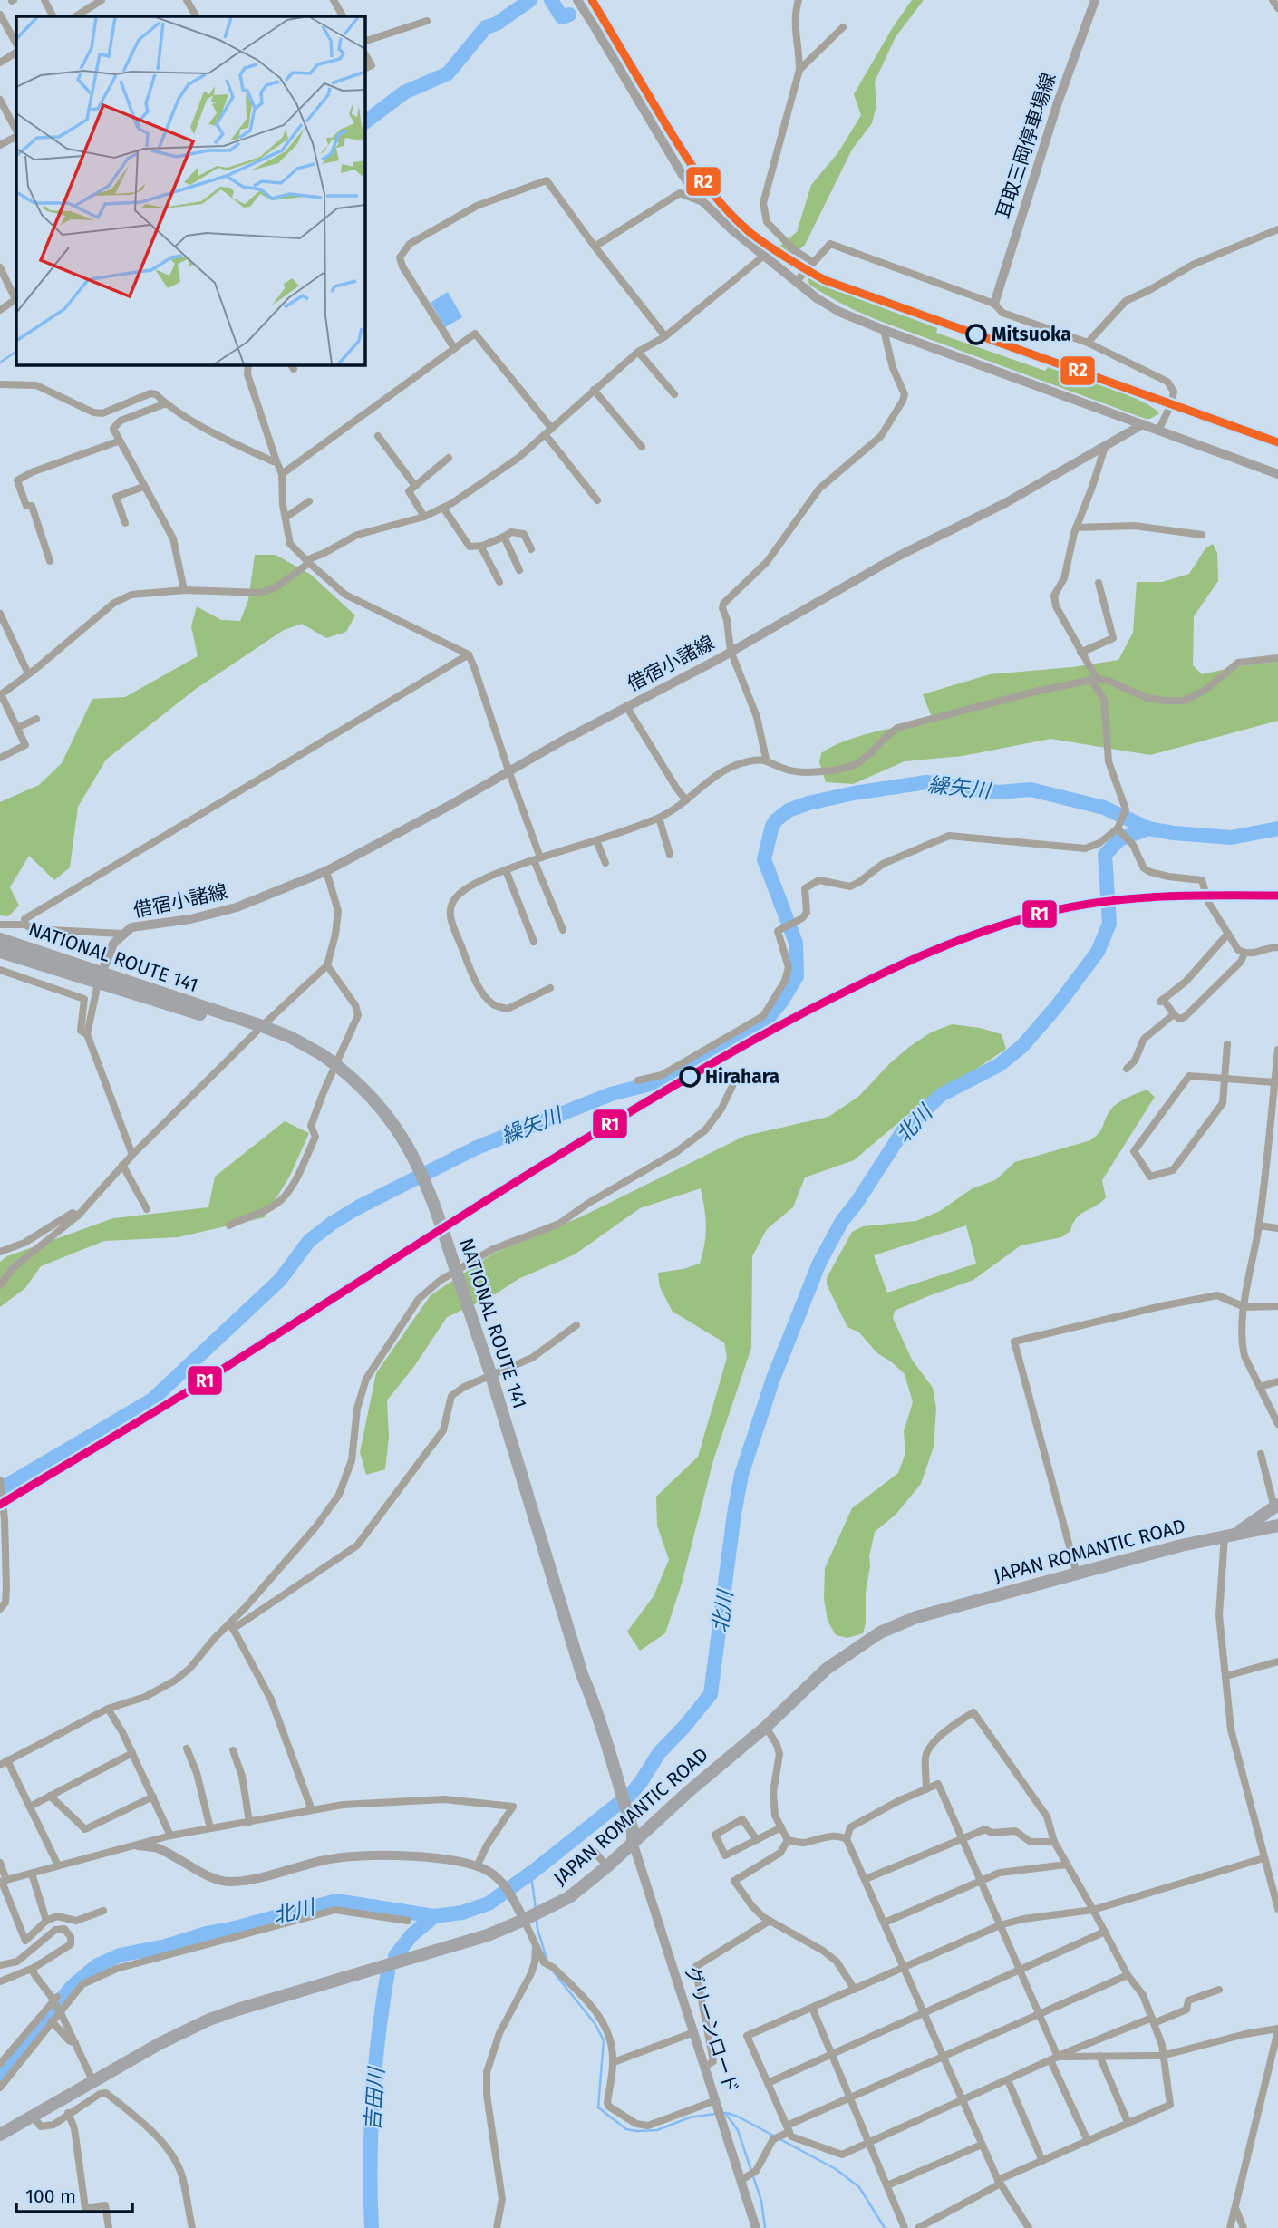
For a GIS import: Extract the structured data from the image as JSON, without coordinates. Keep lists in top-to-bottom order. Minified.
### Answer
{"streets":{"highway":["NATIONAL ROUTE 141","JAPAN ROMANTIC ROAD"],"main road":["耳取三岡停車場線","借宿小諸線","グリーンロード"]},"crossings":[["借宿小諸線","NATIONAL ROUTE 141"],["NATIONAL ROUTE 141","JAPAN ROMANTIC ROAD"],["NATIONAL ROUTE 141","グリーンロード"],["JAPAN ROMANTIC ROAD","グリーンロード"]],"water":["繰矢川","北川","吉田川"],"places":["Mitsuoka","Hirahara"],"lines":["transit line R2","transit line R1"],"scale_bar":"100 m"}
